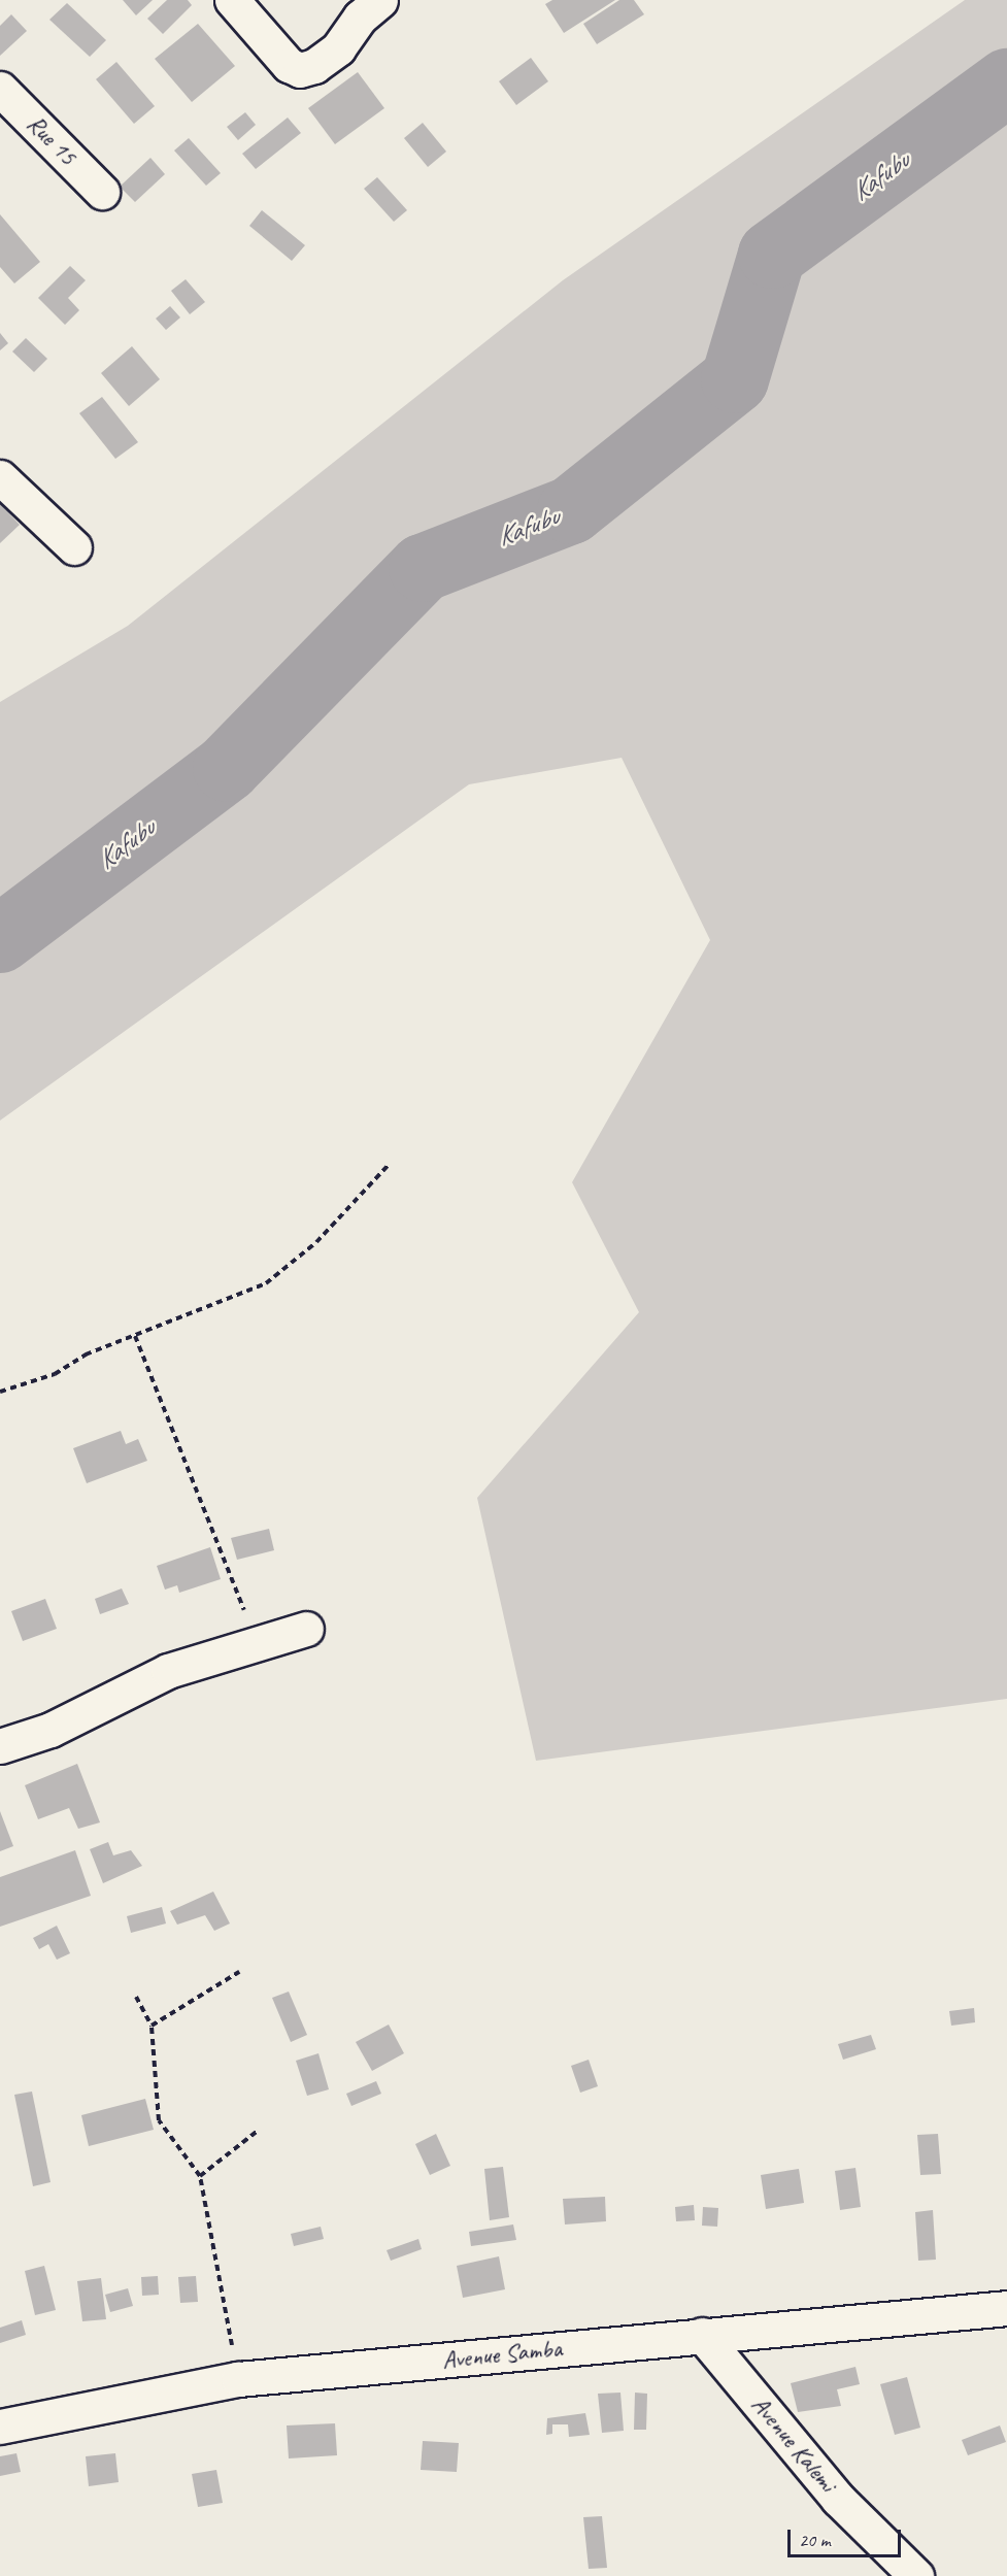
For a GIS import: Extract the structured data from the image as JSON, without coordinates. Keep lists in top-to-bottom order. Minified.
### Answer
{"streets":{"street":["Rue 15","Avenue Samba","Avenue Kalemi"]},"crossings":[["Avenue Samba","Avenue Kalemi"]],"water":["Kafubu"],"scale_bar":"20 m"}
